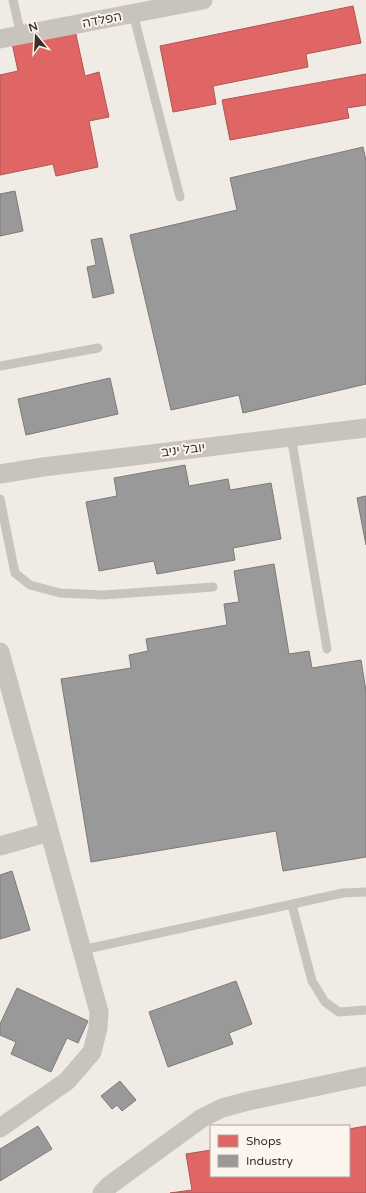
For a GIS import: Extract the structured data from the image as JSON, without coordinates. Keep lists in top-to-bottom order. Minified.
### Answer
{"streets":{"street":["הפלדה","יובל יניב"]},"legend":["Shops","Industry"],"north":"top"}
